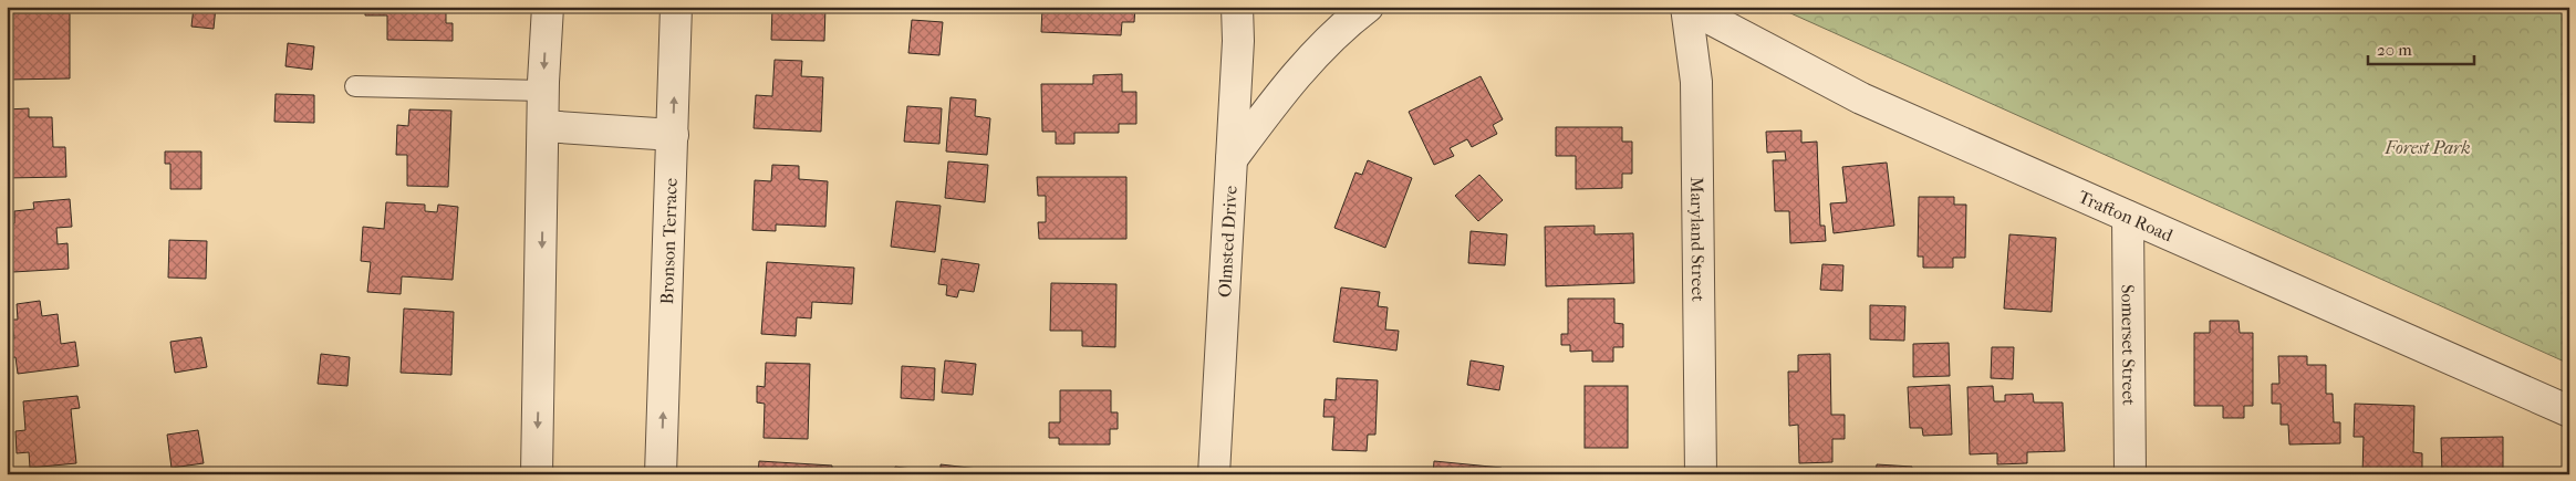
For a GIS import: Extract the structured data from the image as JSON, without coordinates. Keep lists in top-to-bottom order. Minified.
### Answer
{"streets":{"street":["Trafton Road","Maryland Street","Bronson Terrace","Olmsted Drive","Somerset Street"]},"crossings":[["Trafton Road","Maryland Street"],["Trafton Road","Somerset Street"]],"parks":["Forest Park"],"scale_bar":"20 m"}
